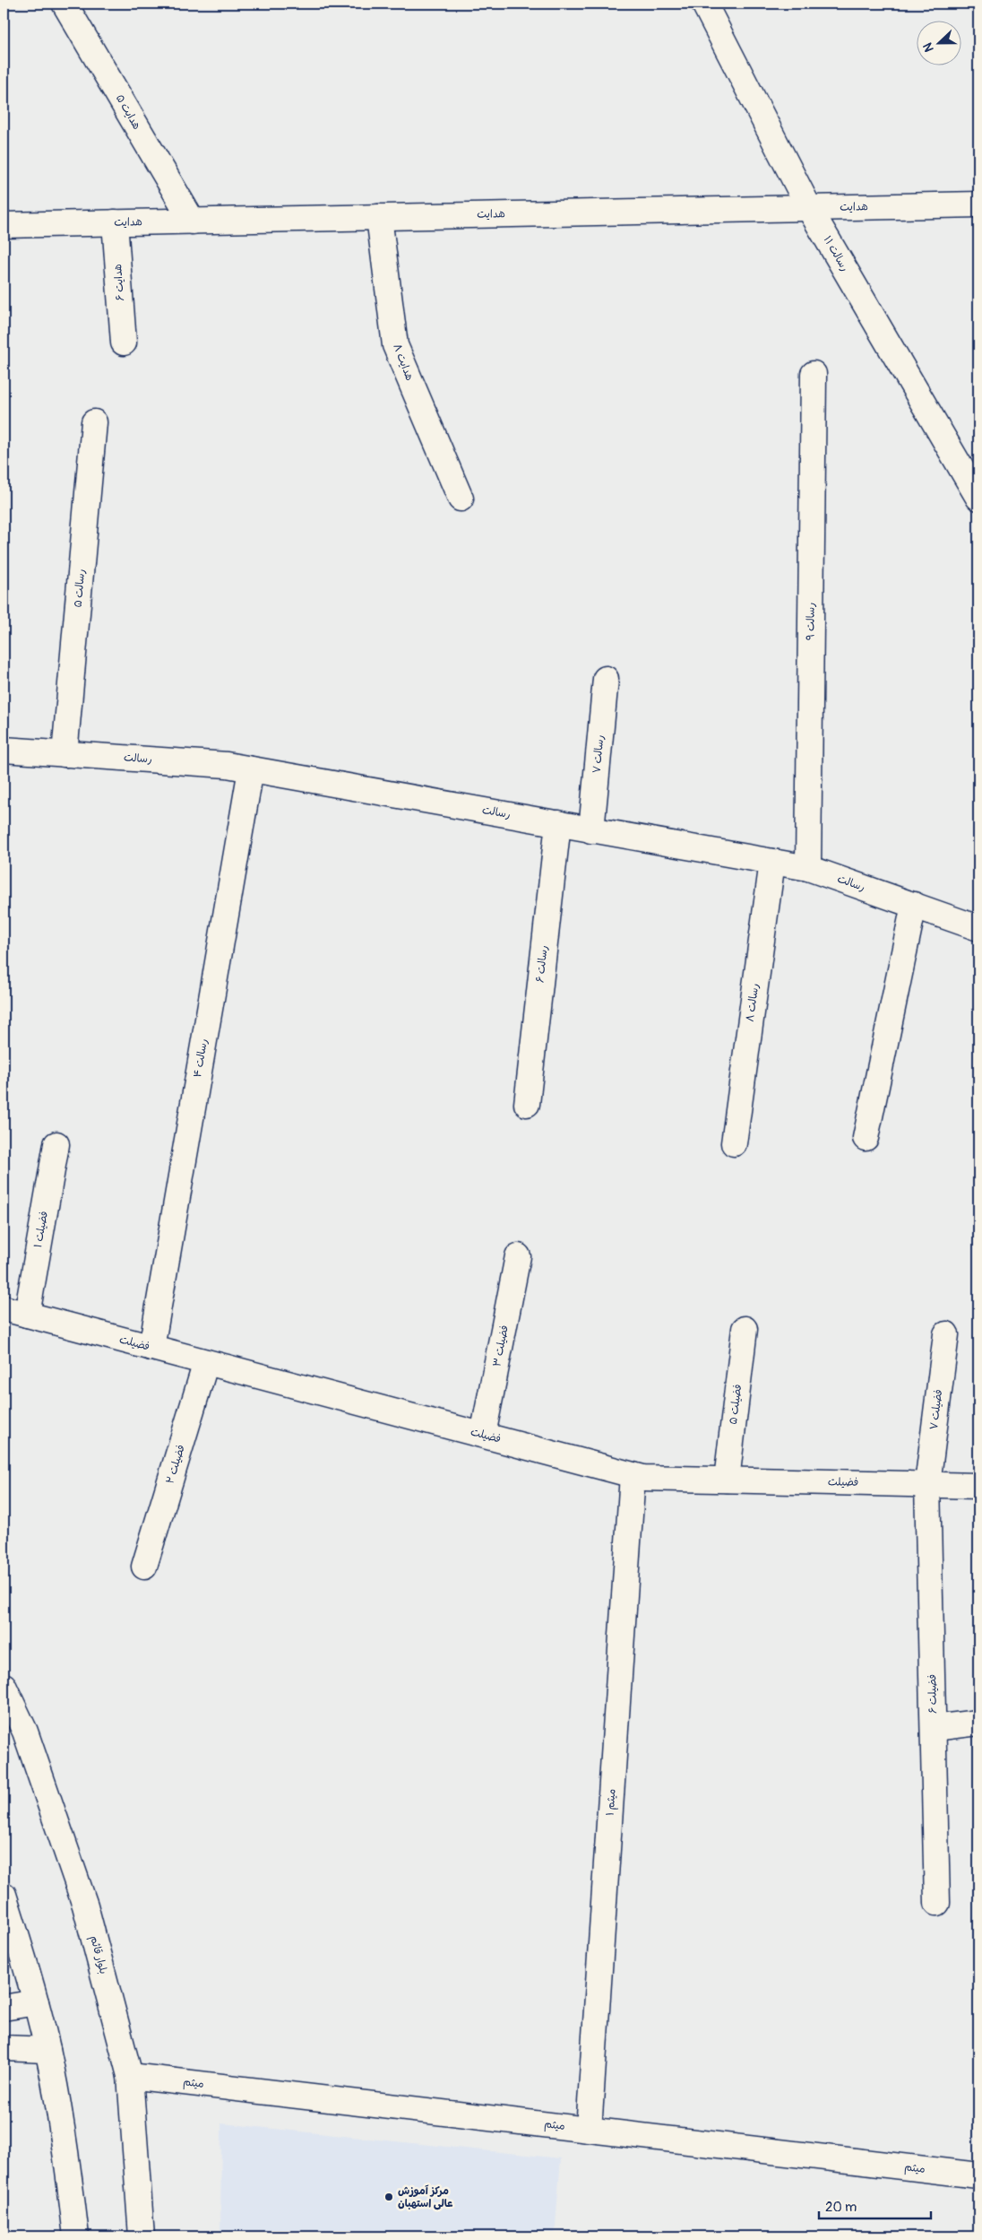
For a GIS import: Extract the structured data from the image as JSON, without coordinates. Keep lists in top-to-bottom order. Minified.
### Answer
{"streets":{"street":["هدایت ۵","هدایت","رسالت ۱۱","هدایت ۶","هدایت ۸","رسالت ۵","رسالت ۹","رسالت ۷","رسالت","رسالت ۶","رسالت ۸","رسالت ۴","فضیلت ۱","فضیلت","فضیلت ۳","فضیلت ۵","فضیلت ۷","فضیلت ۲","فضیلت ۶","میثم ۱","بلوار قائم","میثم"]},"crossings":[["هدایت ۵","هدایت"],["هدایت","رسالت ۱۱"],["هدایت","هدایت ۶"],["هدایت","هدایت ۸"],["رسالت ۵","رسالت"],["رسالت ۹","رسالت"],["رسالت ۷","رسالت"],["رسالت","رسالت ۶"],["رسالت","رسالت ۸"],["رسالت","رسالت ۴"],["رسالت ۴","فضیلت"],["فضیلت ۱","فضیلت"],["فضیلت","فضیلت ۳"],["فضیلت","فضیلت ۵"],["فضیلت","فضیلت ۷"],["فضیلت","فضیلت ۲"],["فضیلت","فضیلت ۶"],["فضیلت","میثم ۱"],["فضیلت ۷","فضیلت ۶"],["میثم ۱","میثم"],["بلوار قائم","میثم"]],"places":["مرکز آموزش عالی استهبان"],"scale_bar":"20 m","north":"left"}
